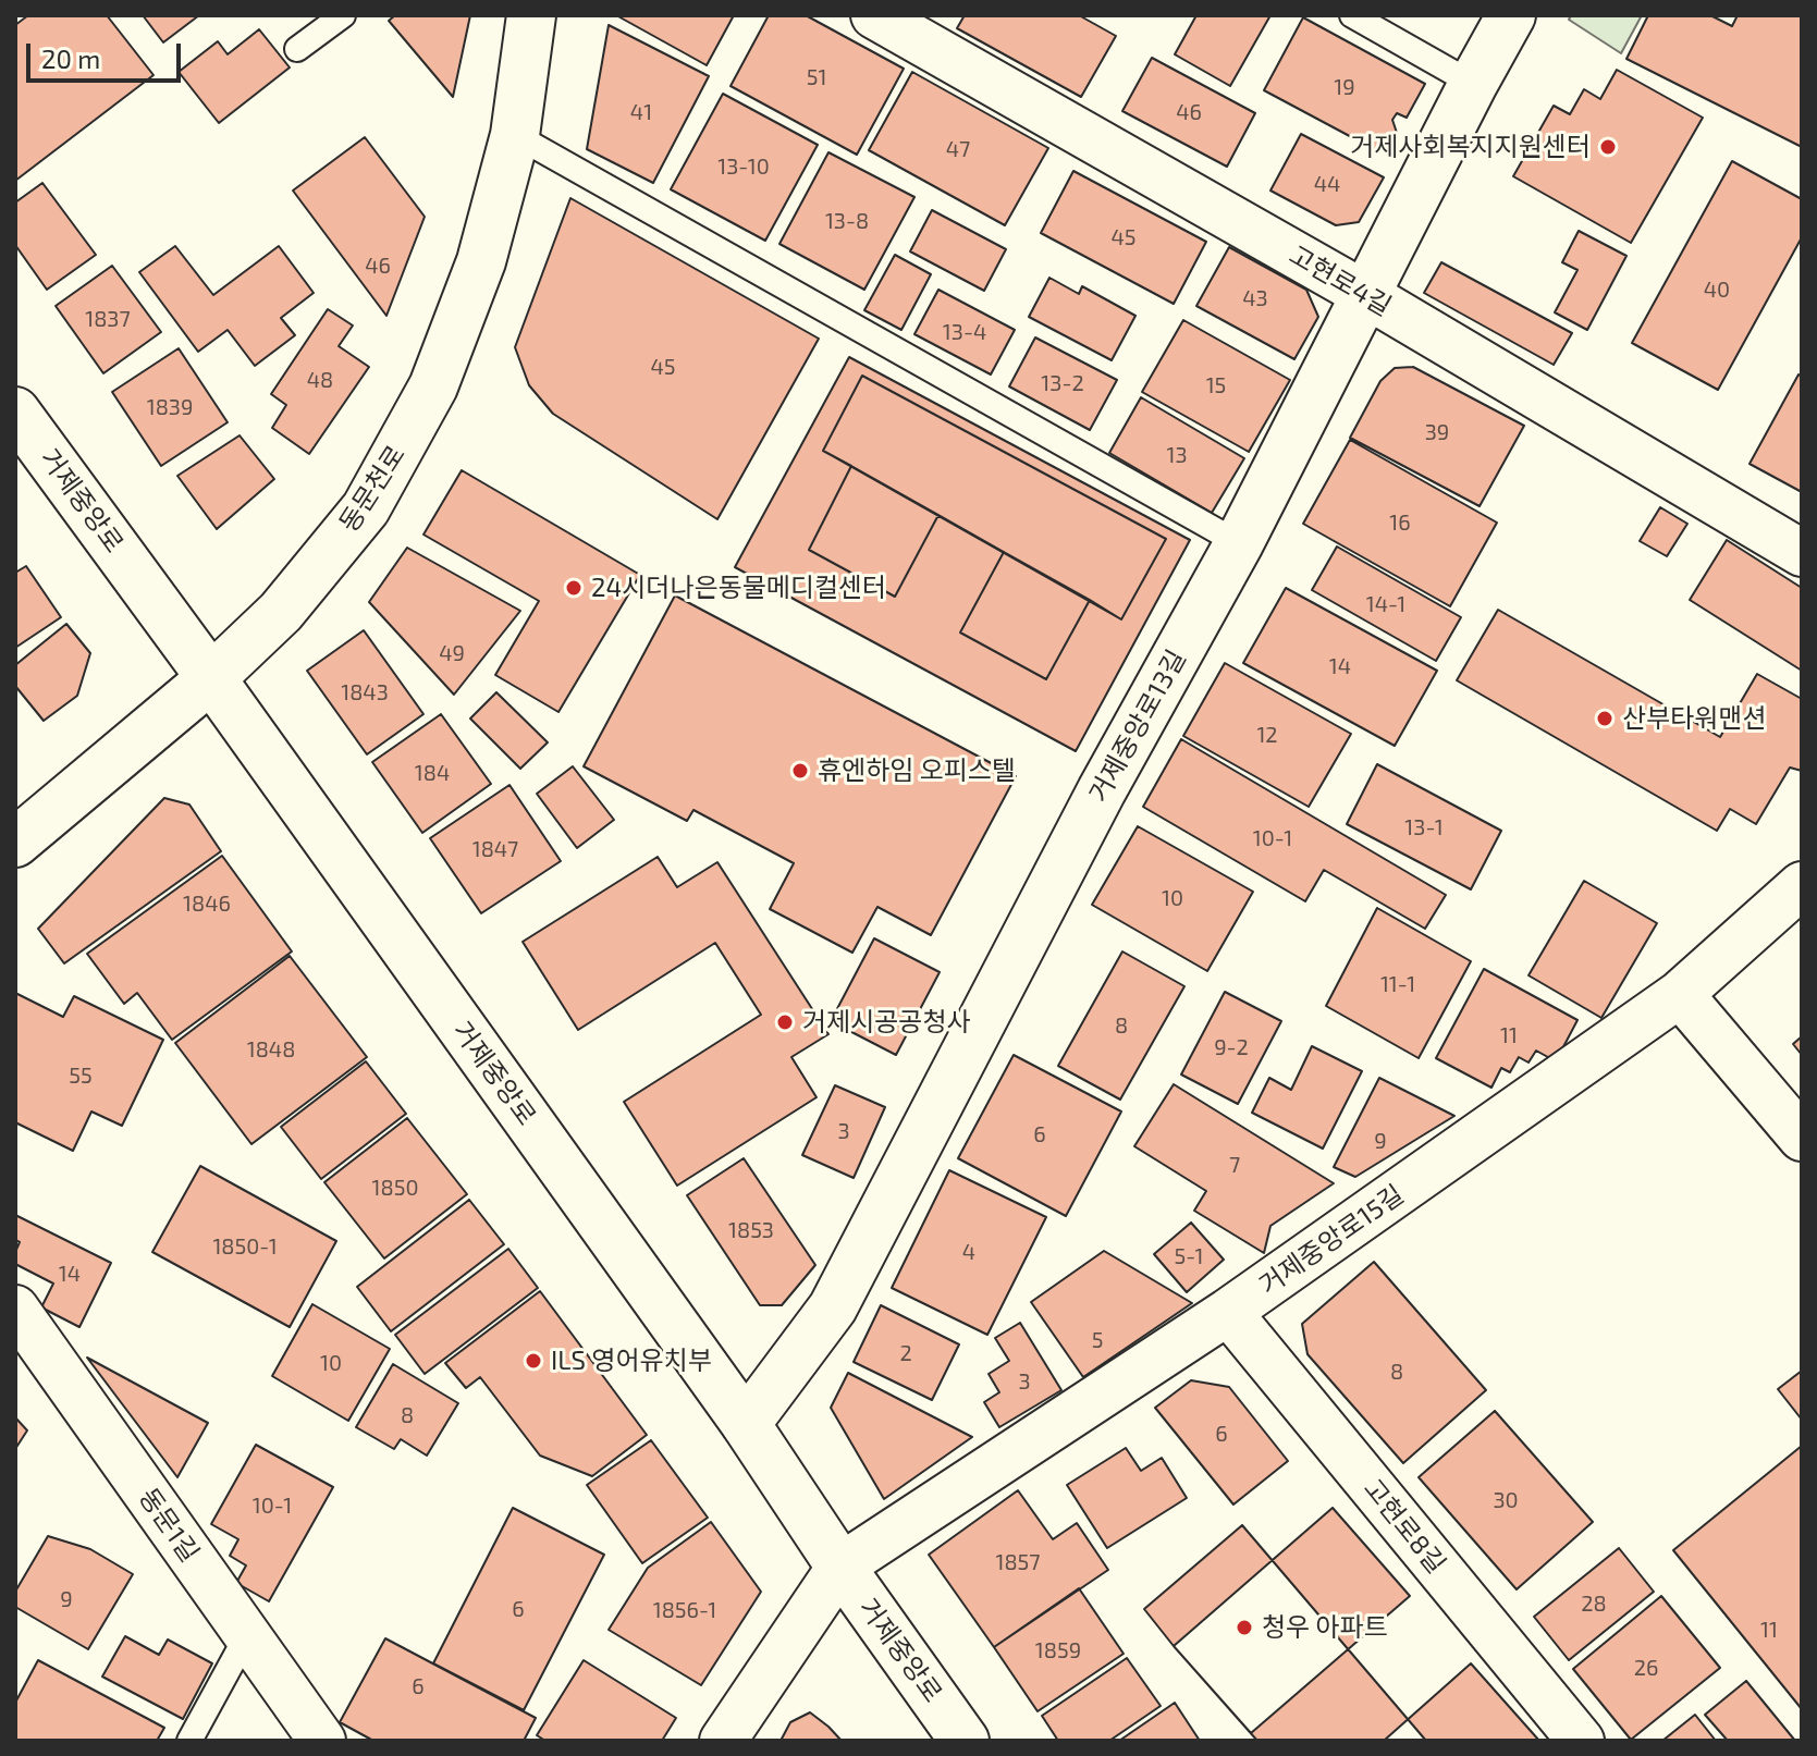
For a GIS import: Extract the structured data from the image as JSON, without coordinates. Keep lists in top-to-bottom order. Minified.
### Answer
{"streets":{"street":["고현로4길","동문천로","거제중앙로","거제중앙로13길","거제중앙로15길","동문1길","고현로8길"]},"crossings":[["고현로4길","거제중앙로13길"],["동문천로","거제중앙로"],["거제중앙로","거제중앙로13길"],["거제중앙로","거제중앙로15길"],["거제중앙로15길","고현로8길"]],"places":["거제사회복지지원센터","24시더나은동물메디컬센터","산부타워맨션","휴엔하임 오피스텔","거제시공공청사","ILS 영어유치부","청우 아파트"],"house_numbers":["51","19","41","46","47","13-10","44","13-8","45","46","40","43","1837","13-4","45","48","13-2","15","1839","39","13","16","14-1","49","14","1843","12","184","13-1","10-1","1847","10","1846","11-1","8","11","9-2","1848","55","3","6","9","7","1850","1853","1850-1","4","5-1","14","5","2","10","8","3","8","6","30","10-1","1857","9","28","6","1856-1","11","1859","26","6"],"scale_bar":"20 m"}
